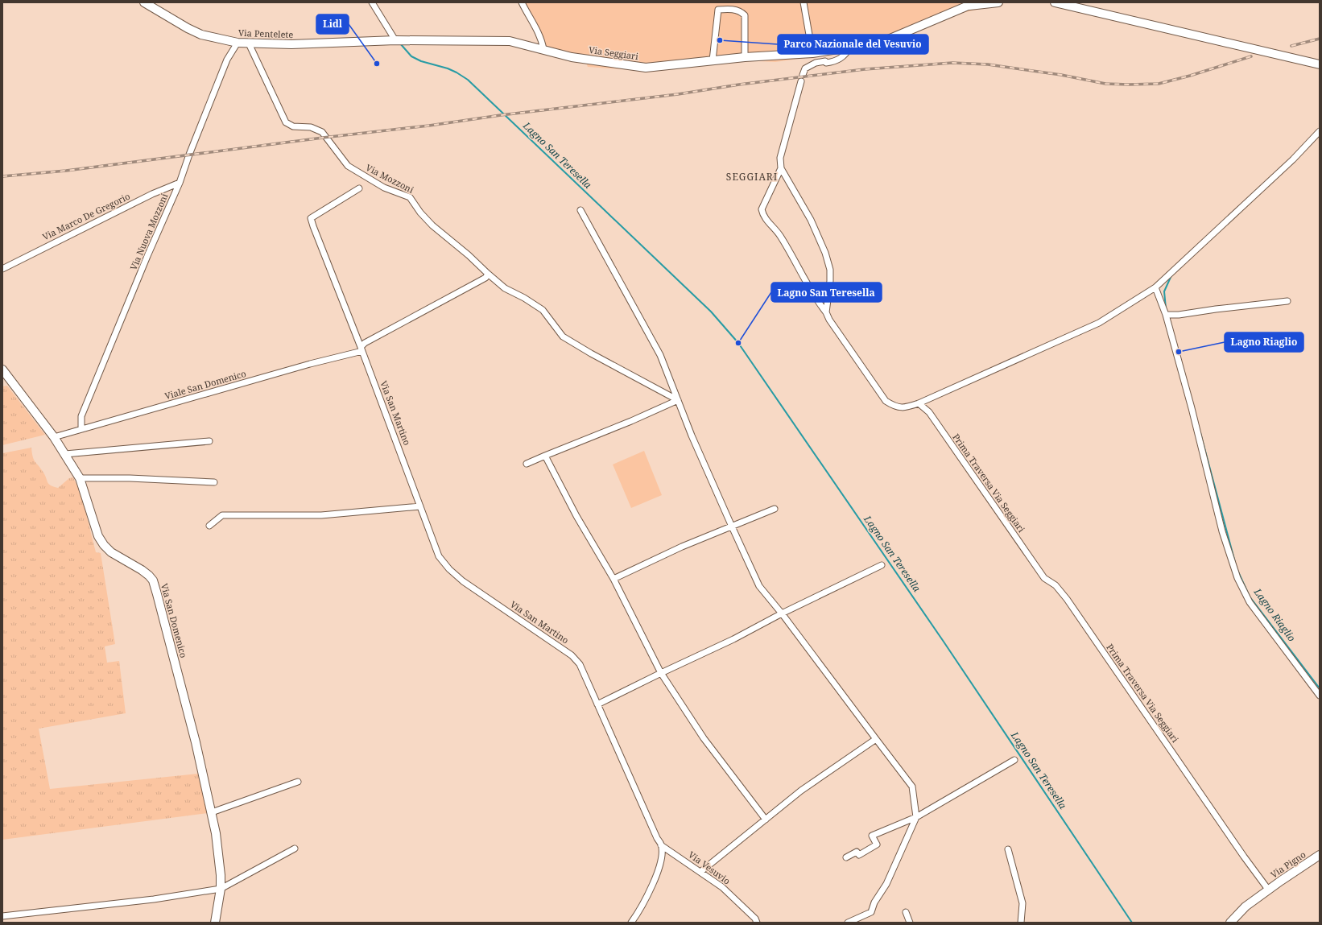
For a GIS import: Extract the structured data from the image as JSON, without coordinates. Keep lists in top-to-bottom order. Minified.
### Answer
{"streets":{"main road":["Via Pentelete","Via Seggiari","Via San Domenico","Via Pigno"],"street":["Via Mozzoni","Via Marco De Gregorio","Via Nuova Mozzoni","Viale San Domenico","Via San Martino","Prima Traversa Via Seggiari","Via Vesuvio"]},"crossings":[["Via Pentelete","Via Seggiari"],["Via Pentelete","Via Mozzoni"],["Via Pentelete","Via Nuova Mozzoni"],["Via Marco De Gregorio","Via Nuova Mozzoni"],["Via Nuova Mozzoni","Viale San Domenico"],["Viale San Domenico","Via San Martino"],["Viale San Domenico","Via San Domenico"],["Via San Martino","Via Vesuvio"],["Prima Traversa Via Seggiari","Via Pigno"]],"districts":["SEGGIARI"],"water":["Lagno San Teresella","Lagno Riaglio"],"places":["Parco Nazionale del Vesuvio","Lidl","Lagno San Teresella","Lagno Riaglio"]}
